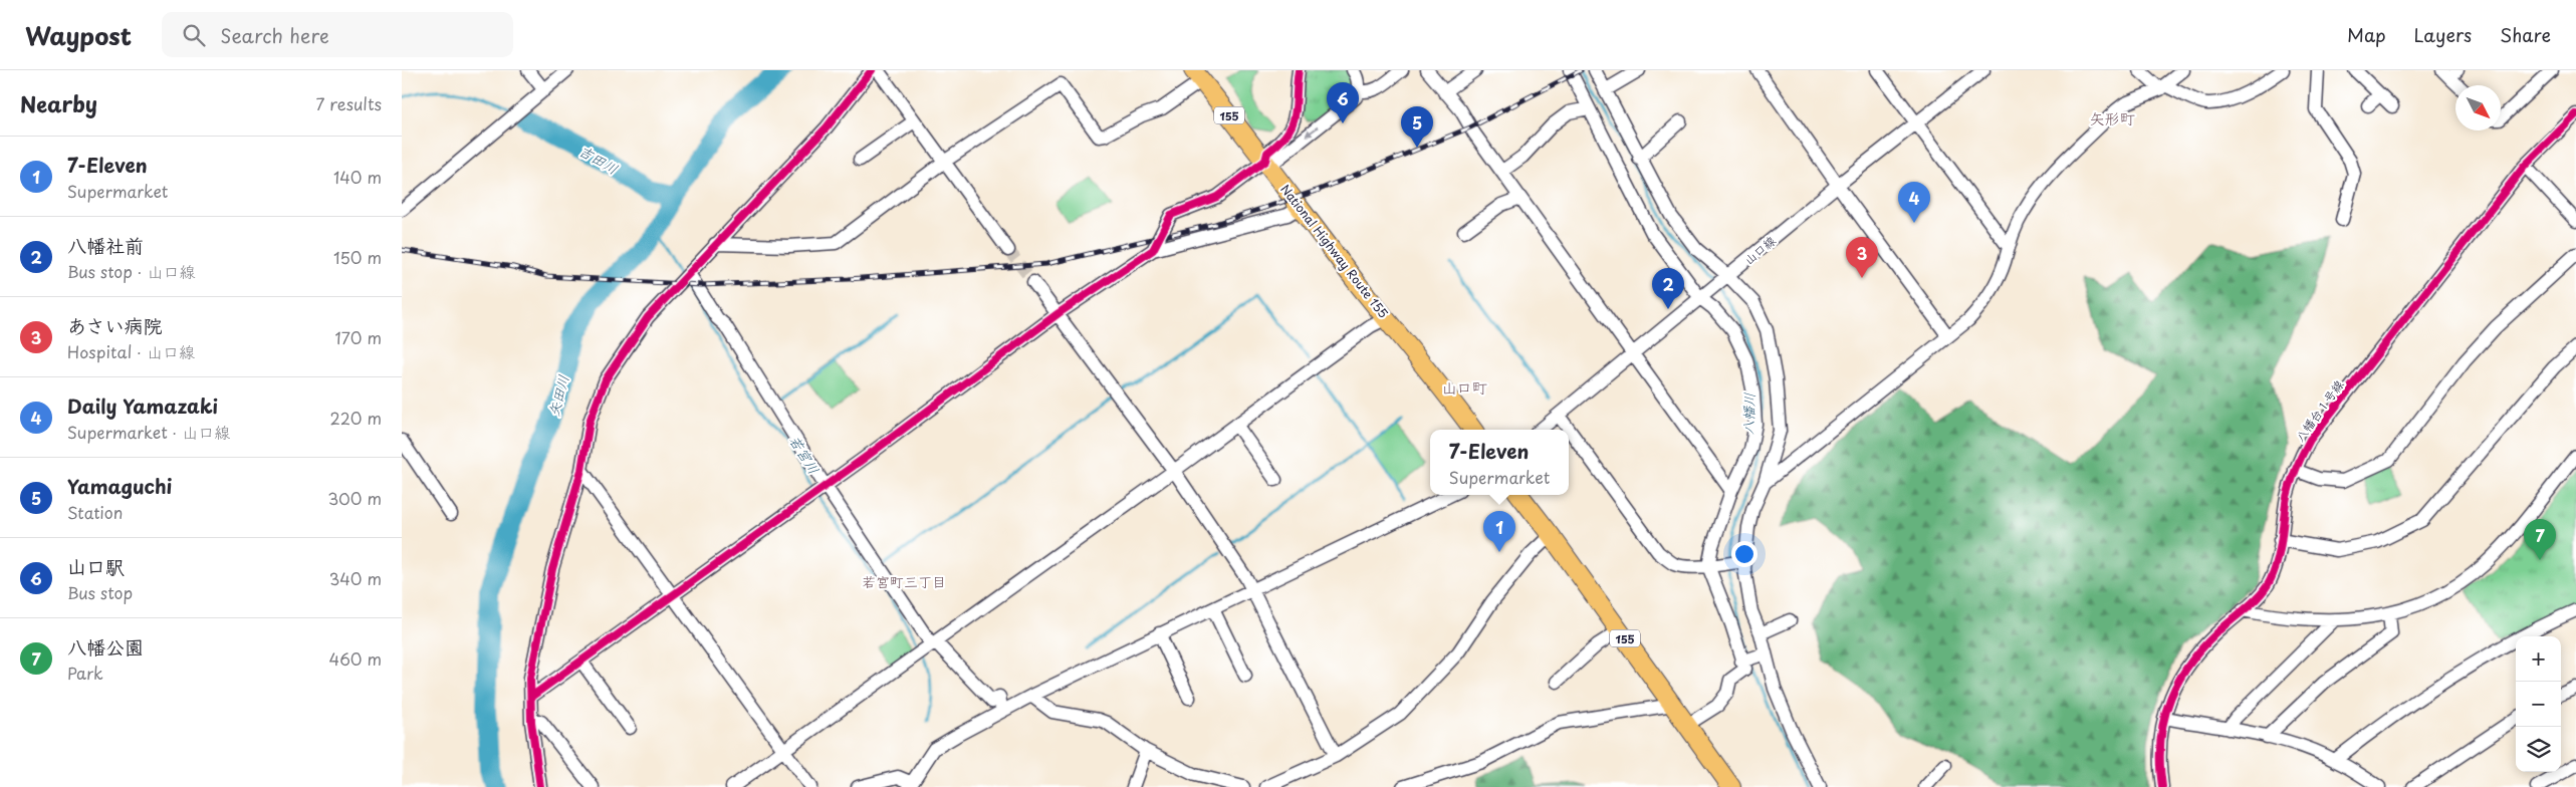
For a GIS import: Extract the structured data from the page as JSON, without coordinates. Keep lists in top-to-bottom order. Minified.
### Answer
{"streets":{"highway":["155","National Highway Route 155"],"street":["山口線","八幡台１号線"]},"districts":["矢形町","山口町","若宮町三丁目"],"water":["吉田川","矢田川","八幡川","若宮川"],"north":"bottom right","page":{"header":"Waypost","search":"Search here","nav":["Map","Layers","Share"],"heading":["Nearby","7 results"],"pins":["6","5","4","3","2","1","7"],"list":[{"mark":"1","name":"7-Eleven","note":"Supermarket","value":"140 m"},{"mark":"2","name":"八幡社前","note":"Bus stop · 山口線","value":"150 m"},{"mark":"3","name":"あさい病院","note":"Hospital · 山口線","value":"170 m"},{"mark":"4","name":"Daily Yamazaki","note":"Supermarket · 山口線","value":"220 m"},{"mark":"5","name":"Yamaguchi","note":"Station","value":"300 m"},{"mark":"6","name":"山口駅","note":"Bus stop","value":"340 m"},{"mark":"7","name":"八幡公園","note":"Park","value":"460 m"}],"popup":["7-Eleven","Supermarket"],"map_buttons":["+","−"]}}
